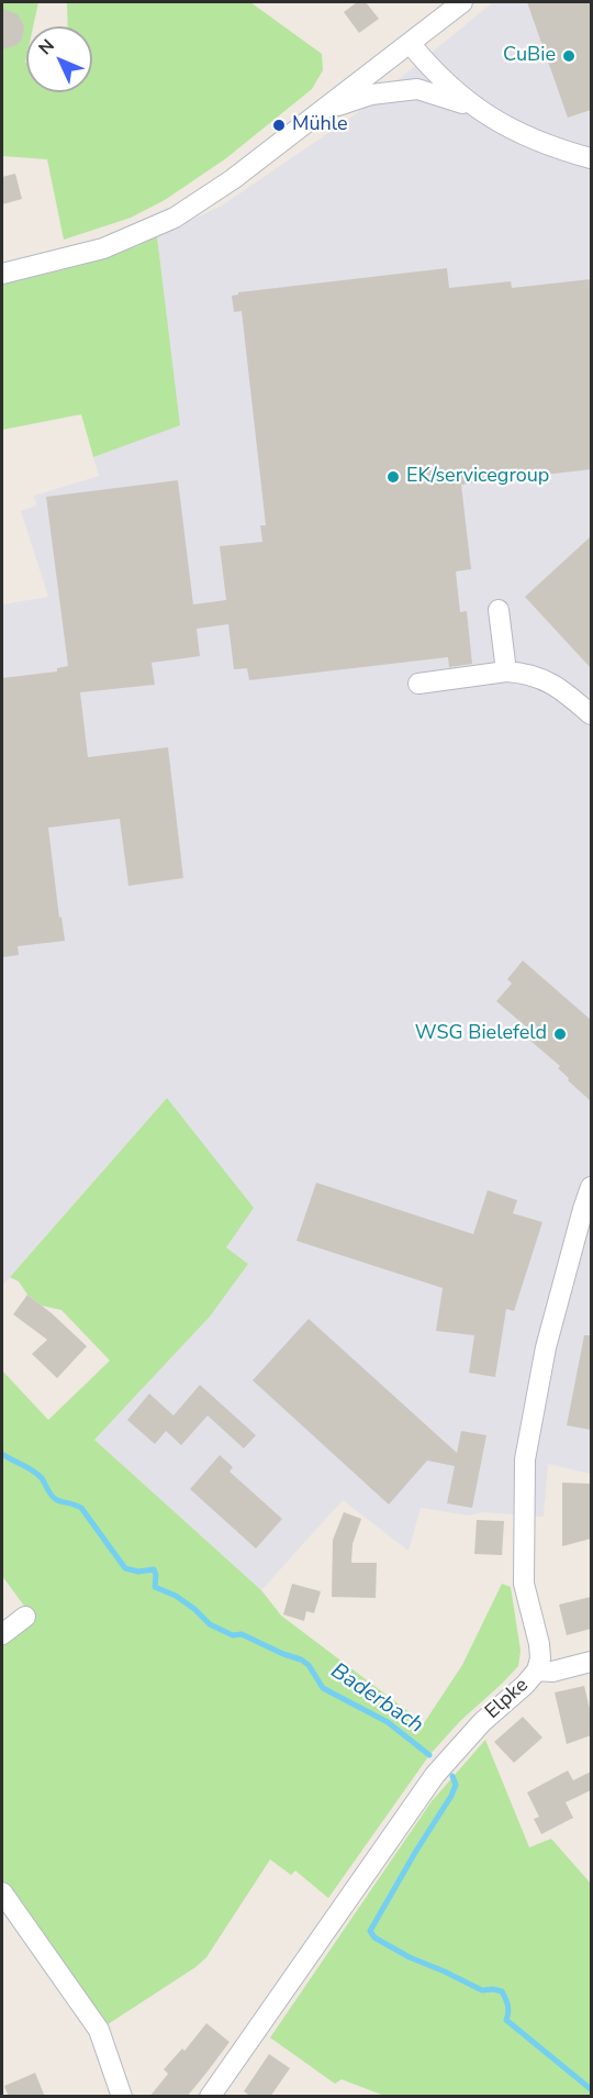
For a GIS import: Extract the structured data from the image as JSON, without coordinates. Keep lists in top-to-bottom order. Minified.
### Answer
{"streets":{"street":["Elpke"]},"water":["Baderbach"],"places":["CuBie","Mühle","EK/servicegroup","WSG Bielefeld"],"north":"top left"}
